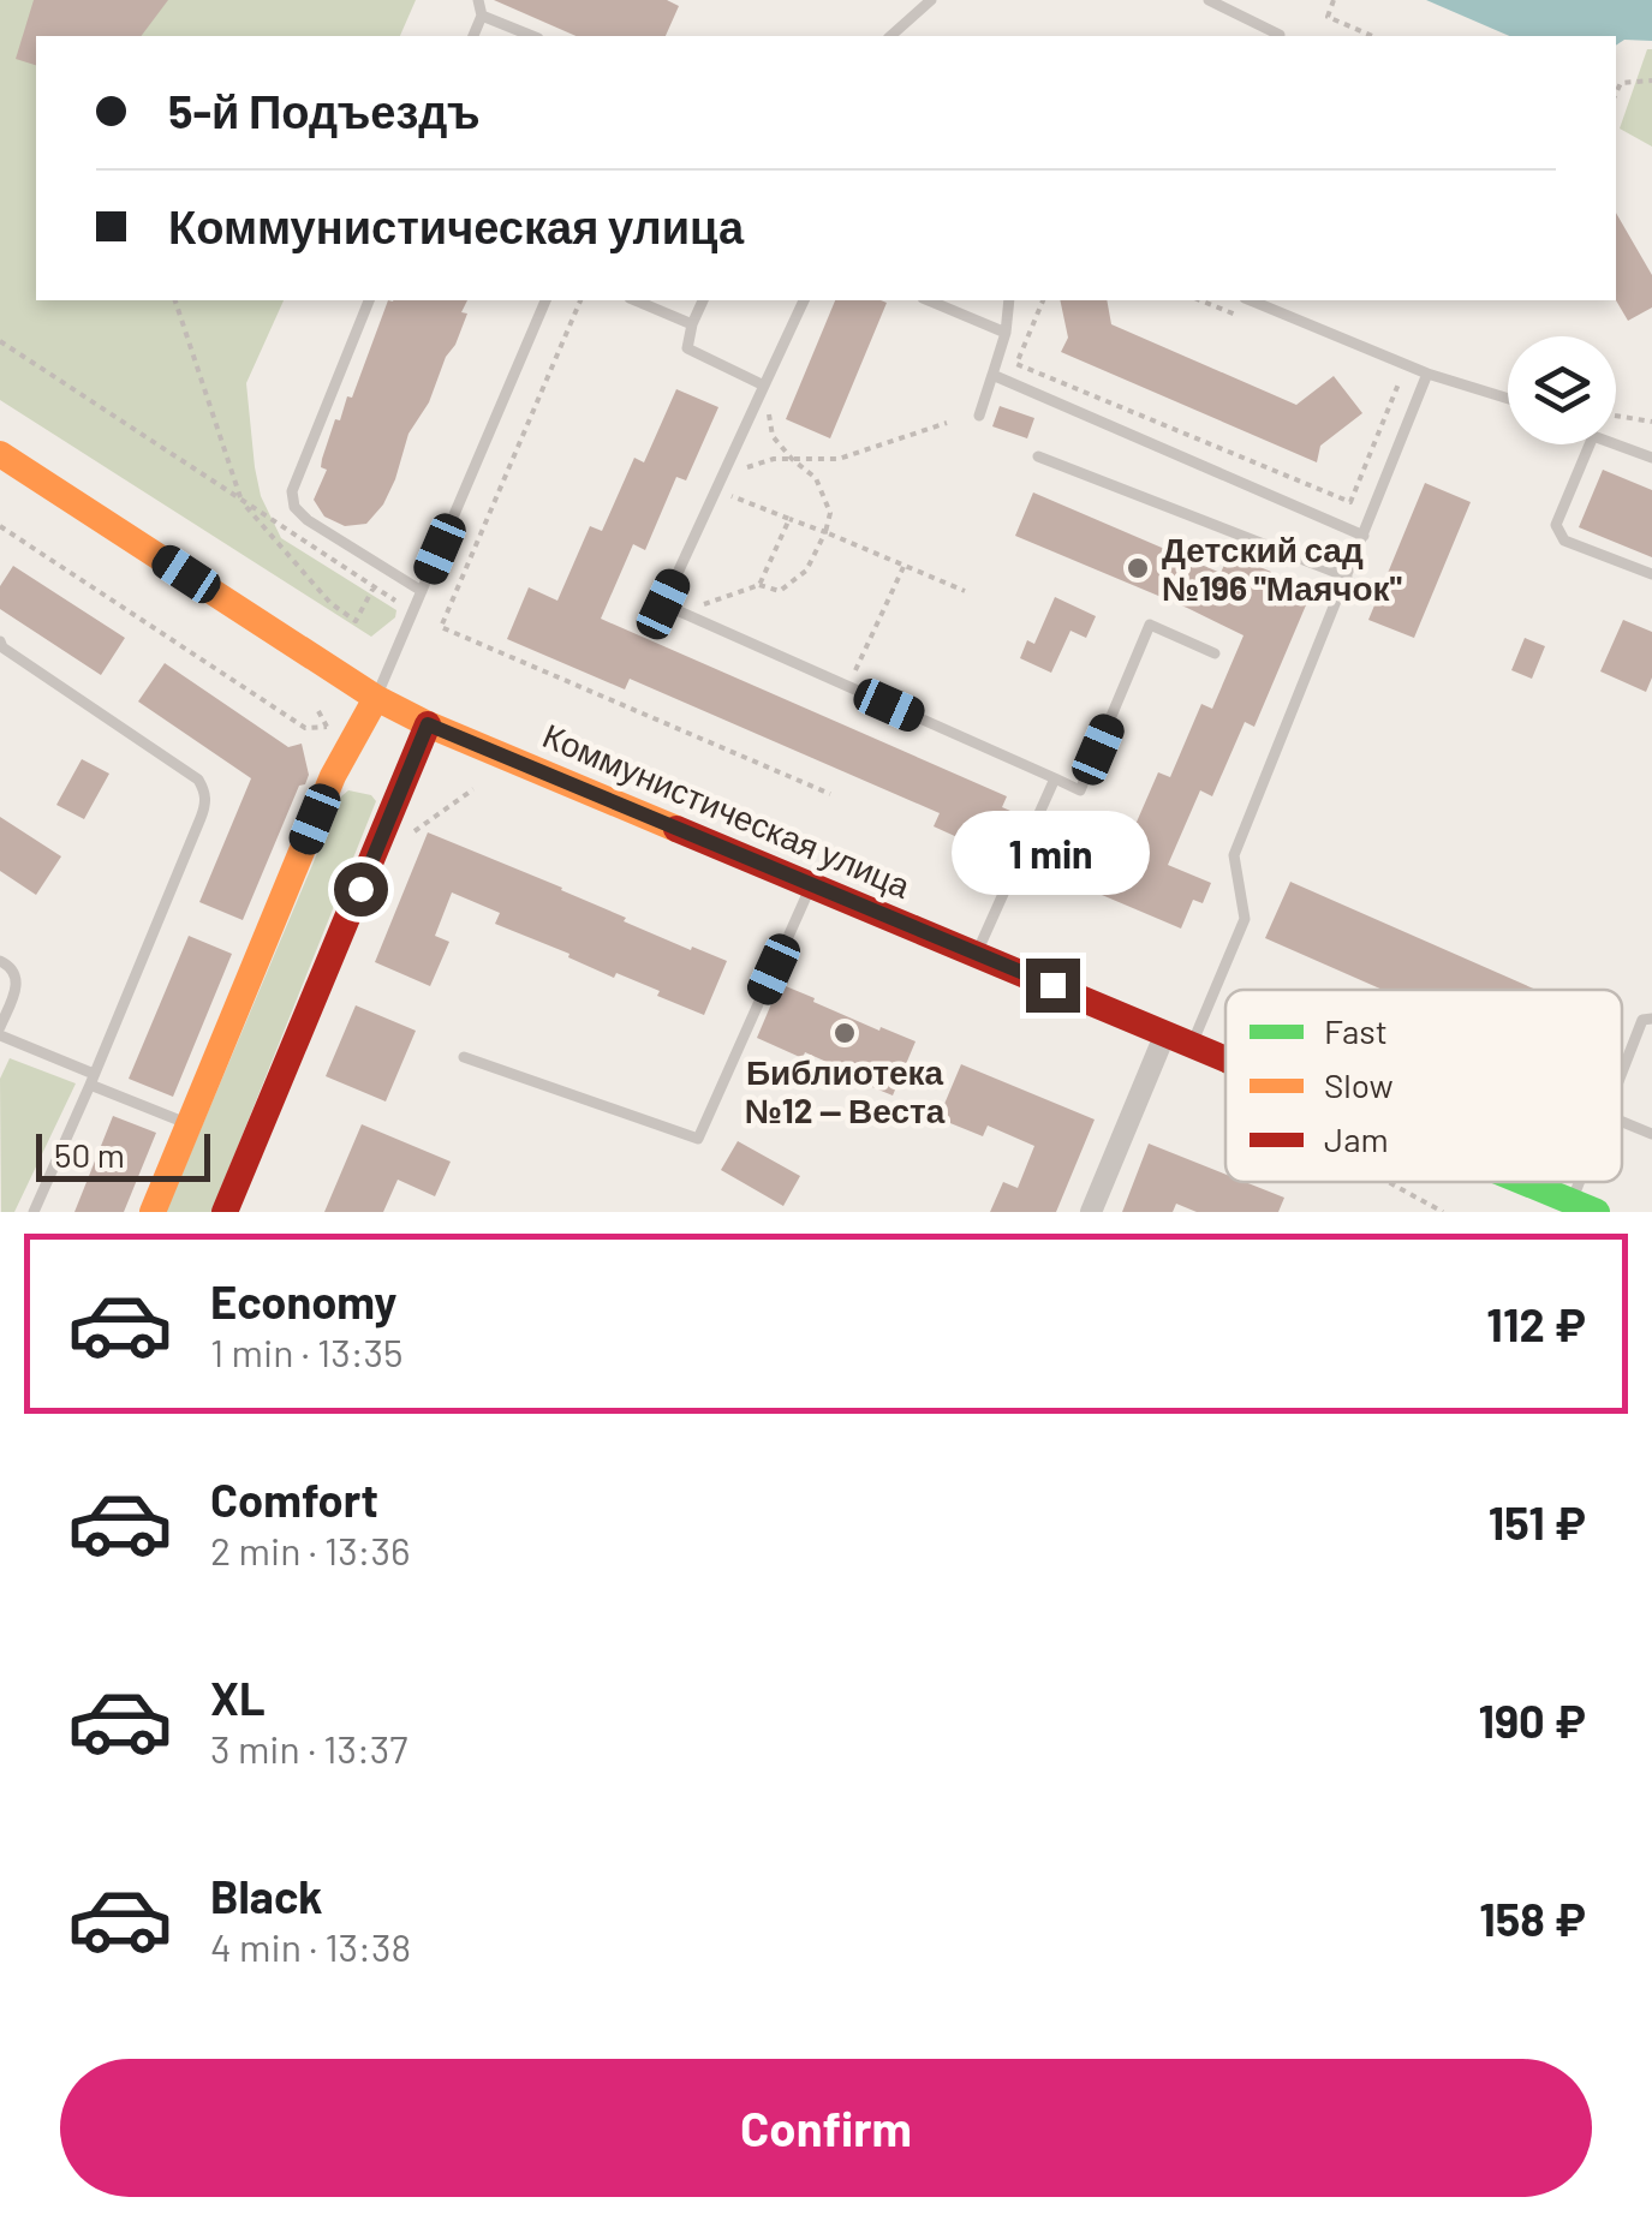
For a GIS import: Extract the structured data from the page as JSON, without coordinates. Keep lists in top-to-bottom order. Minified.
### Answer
{"streets":{"main road":["Коммунистическая улица"]},"places":["Детский сад №196 \"Маячок\"","Библиотека №12 — Веста"],"legend":["Fast","Slow","Jam"],"scale_bar":"50 m","page":{"banner":["5-й Подъездъ","Коммунистическая улица"],"bubble":"1 min","scale":"50 m","list":[{"name":"Economy","note":"1 min · 13:35","value":"112 ₽"},{"name":"Comfort","note":"2 min · 13:36","value":"151 ₽"},{"name":"XL","note":"3 min · 13:37","value":"190 ₽"},{"name":"Black","note":"4 min · 13:38","value":"158 ₽"}],"buttons":"Confirm"}}
